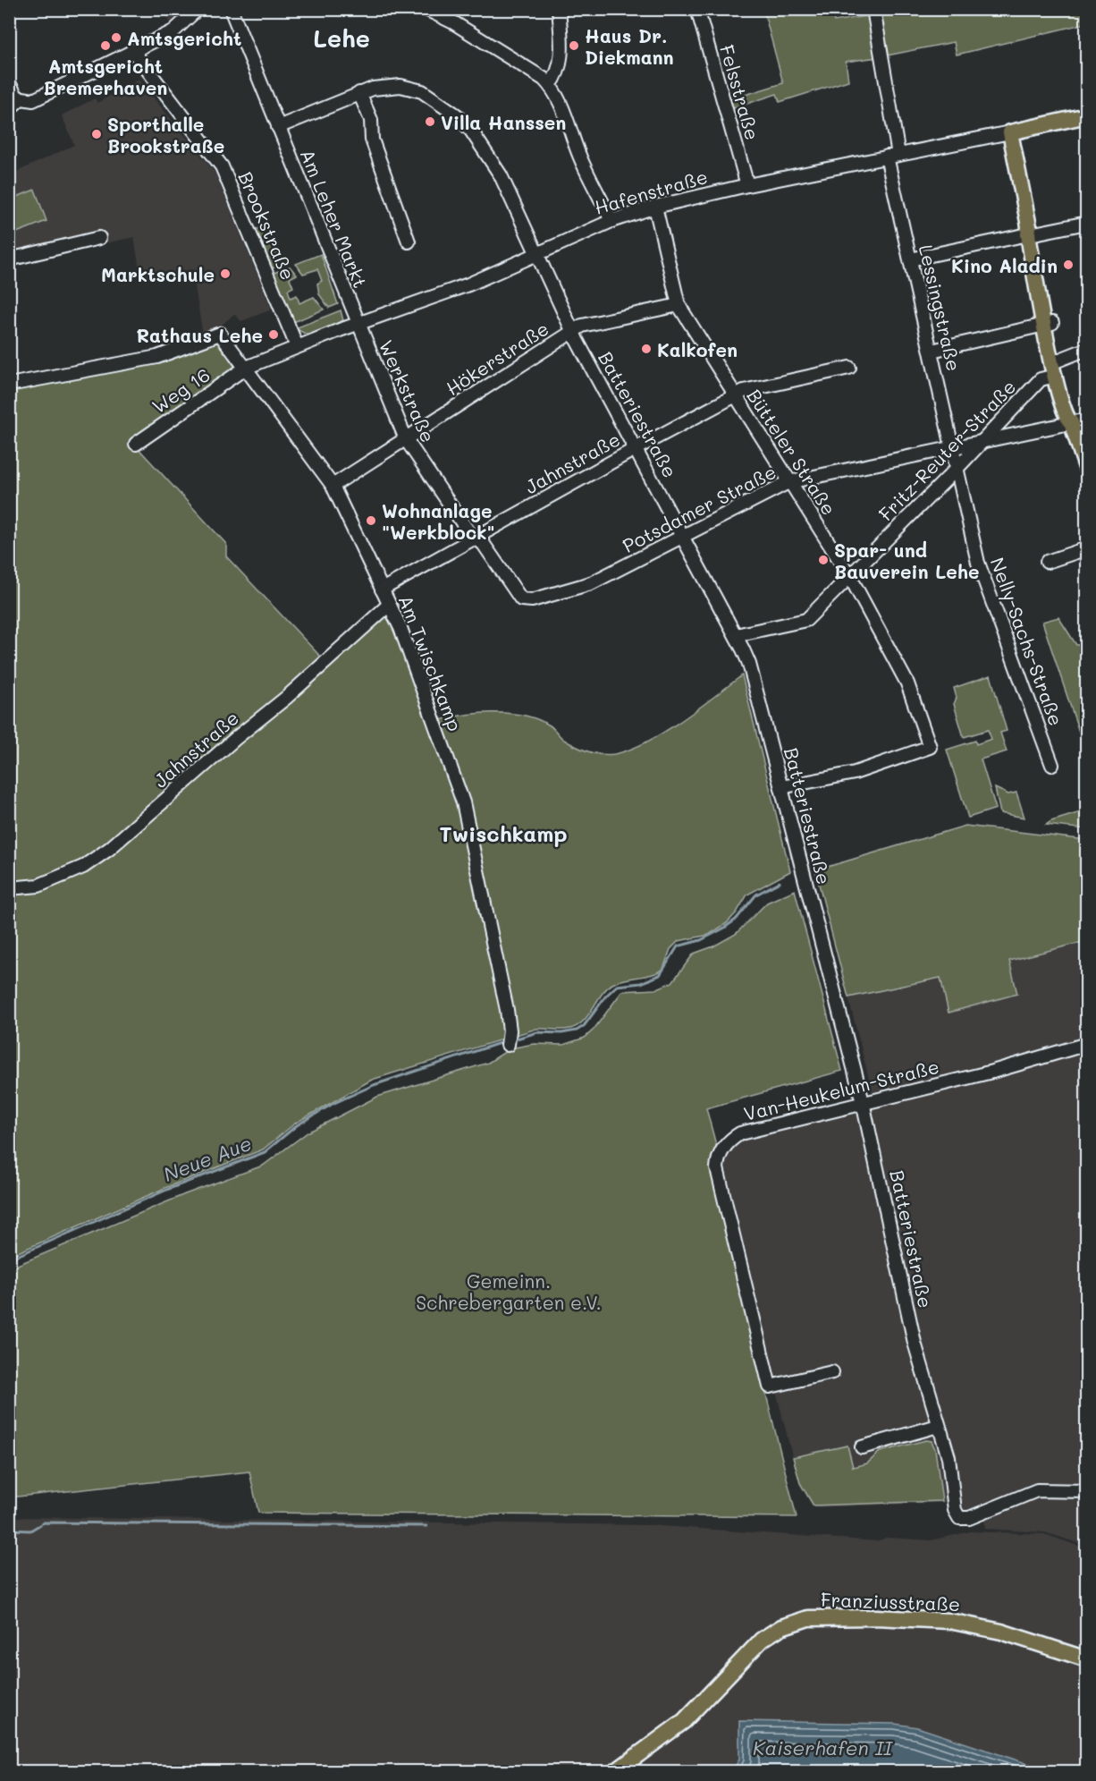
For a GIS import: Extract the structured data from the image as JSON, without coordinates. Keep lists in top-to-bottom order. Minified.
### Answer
{"streets":{"main road":["Hafenstraße","Franziusstraße"],"street":["Felsstraße","Am Leher Markt","Brookstraße","Lessingstraße","Hökerstraße","Weg 16","Werkstraße","Batteriestraße","Fritz-Reuter-Straße","Bütteler Straße","Jahnstraße","Potsdamer Straße","Nelly-Sachs-Straße","Am Twischkamp","Van-Heukelum-Straße"]},"crossings":[["Felsstraße","Hafenstraße"],["Hafenstraße","Am Leher Markt"],["Hafenstraße","Brookstraße"],["Hafenstraße","Lessingstraße"],["Hafenstraße","Weg 16"],["Hafenstraße","Werkstraße"],["Hafenstraße","Batteriestraße"],["Hafenstraße","Bütteler Straße"],["Hafenstraße","Am Twischkamp"],["Am Leher Markt","Werkstraße"],["Am Leher Markt","Batteriestraße"],["Lessingstraße","Fritz-Reuter-Straße"],["Lessingstraße","Potsdamer Straße"],["Lessingstraße","Nelly-Sachs-Straße"],["Hökerstraße","Werkstraße"],["Hökerstraße","Batteriestraße"],["Hökerstraße","Bütteler Straße"],["Hökerstraße","Am Twischkamp"],["Weg 16","Am Twischkamp"],["Werkstraße","Jahnstraße"],["Werkstraße","Potsdamer Straße"],["Batteriestraße","Fritz-Reuter-Straße"],["Batteriestraße","Bütteler Straße"],["Batteriestraße","Jahnstraße"],["Batteriestraße","Potsdamer Straße"],["Batteriestraße","Van-Heukelum-Straße"],["Fritz-Reuter-Straße","Bütteler Straße"],["Fritz-Reuter-Straße","Potsdamer Straße"],["Fritz-Reuter-Straße","Nelly-Sachs-Straße"],["Bütteler Straße","Jahnstraße"],["Bütteler Straße","Potsdamer Straße"],["Jahnstraße","Am Twischkamp"]],"districts":["Lehe","Twischkamp"],"water":["Neue Aue","Kaiserhafen II"],"parks":["Gemeinn. Schrebergarten e.V."],"places":["Amtsgericht","Amtsgericht Bremerhaven","Haus Dr. Diekmann","Villa Hanssen","Sporthalle Brookstraße","Kino Aladin","Marktschule","Rathaus Lehe","Kalkofen","Wohnanlage \"Werkblock\"","Spar- und Bauverein Lehe"]}
